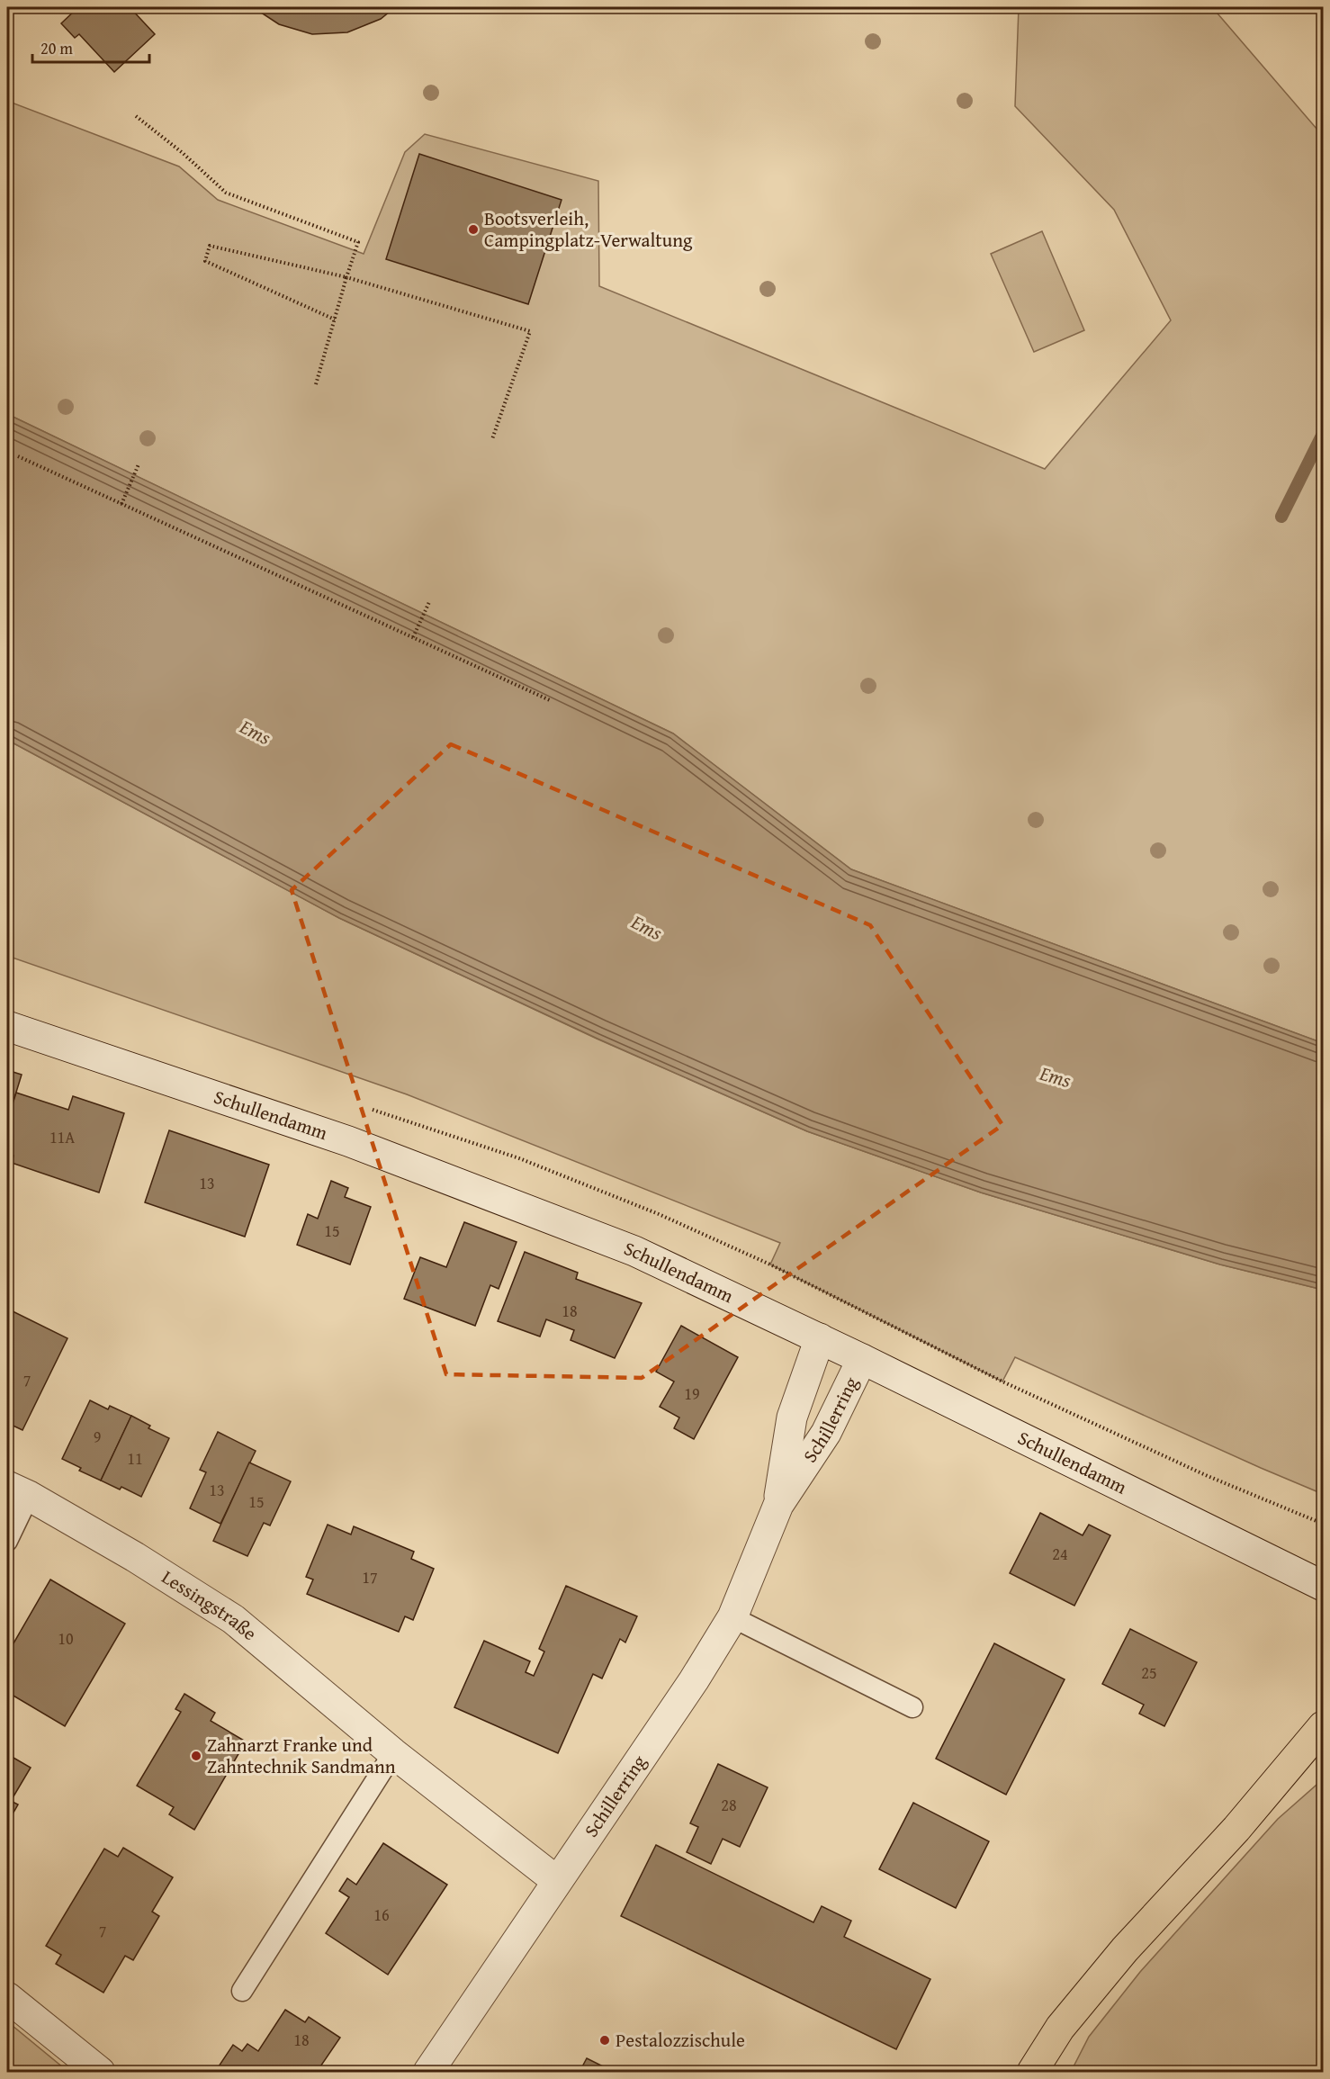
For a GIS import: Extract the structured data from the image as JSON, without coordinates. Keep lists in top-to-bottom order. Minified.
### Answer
{"streets":{"street":["Schullendamm","Schillerring","Lessingstraße"]},"crossings":[["Schullendamm","Schillerring"],["Schillerring","Lessingstraße"]],"water":["Ems"],"places":["Bootsverleih, Campingplatz-Verwaltung","Zahnarzt Franke und Zahntechnik Sandmann","Pestalozzischule"],"house_numbers":["11A","13","15","18","7","19","9","11","13","15","24","17","10","25","28","16","7","18"],"scale_bar":"20 m"}
